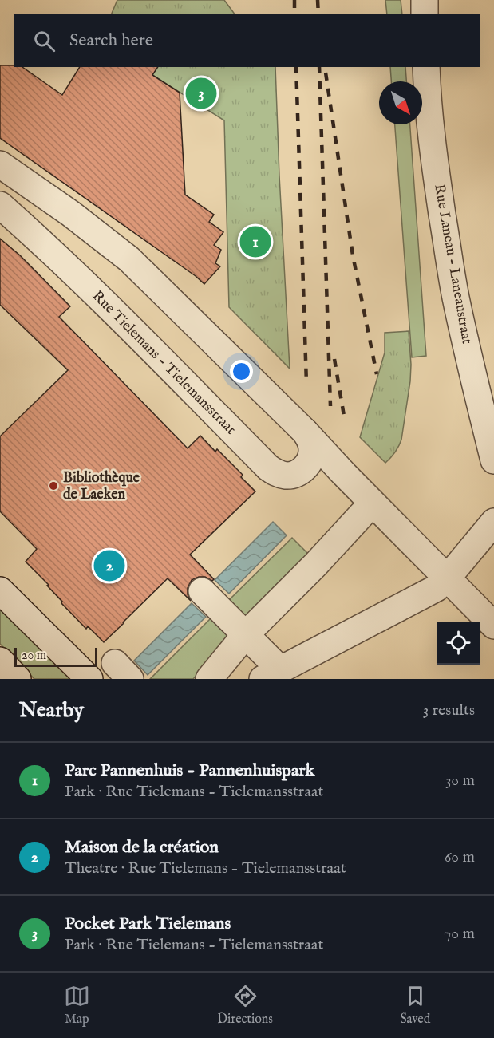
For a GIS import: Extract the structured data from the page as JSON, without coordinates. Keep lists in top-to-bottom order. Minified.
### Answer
{"streets":{"street":["Rue Laneau - Laneaustraat","Rue Tielemans - Tielemansstraat"]},"places":["Bibliothèque de Laeken"],"scale_bar":"20 m","north":"bottom right","page":{"search":"Search here","pins":["3","1","2"],"scale":"20 m","heading":["Nearby","3 results"],"list":[{"mark":"1","name":"Parc Pannenhuis - Pannenhuispark","note":"Park · Rue Tielemans - Tielemansstraat","value":"30 m"},{"mark":"2","name":"Maison de la création","note":"Theatre · Rue Tielemans - Tielemansstraat","value":"60 m"},{"mark":"3","name":"Pocket Park Tielemans","note":"Park · Rue Tielemans - Tielemansstraat","value":"70 m"}],"nav":["Map","Directions","Saved"]}}
